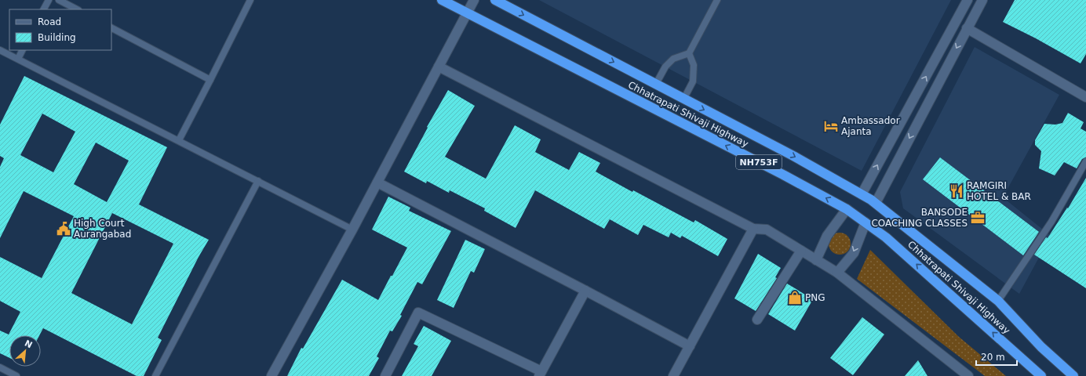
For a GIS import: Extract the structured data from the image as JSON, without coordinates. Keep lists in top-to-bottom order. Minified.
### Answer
{"streets":{"highway":["Chhatrapati Shivaji Highway","NH753F"]},"places":{"hotel":["Ambassador Ajanta"],"restaurant":["RAMGIRI HOTEL & BAR"],"office":["BANSODE COACHING CLASSES"],"public building":["High Court Aurangabad"],"shop":["PNG"]},"legend":["Road","Building"],"scale_bar":"20 m","north":"top right"}
